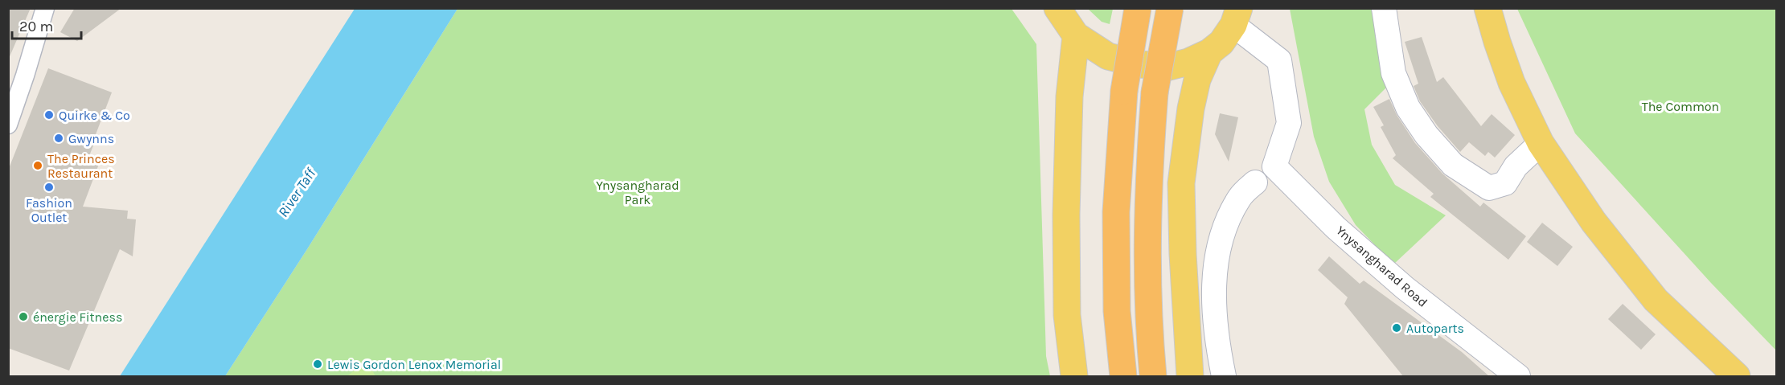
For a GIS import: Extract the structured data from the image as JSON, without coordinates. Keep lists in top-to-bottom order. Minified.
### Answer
{"streets":{"street":["Ynysangharad Road"]},"water":["River Taff"],"parks":["The Common","Ynysangharad Park"],"places":["Quirke & Co","Gwynns","The Princes Restaurant","Fashion Outlet","énergie Fitness","Autoparts","Lewis Gordon Lenox Memorial"],"scale_bar":"20 m"}
